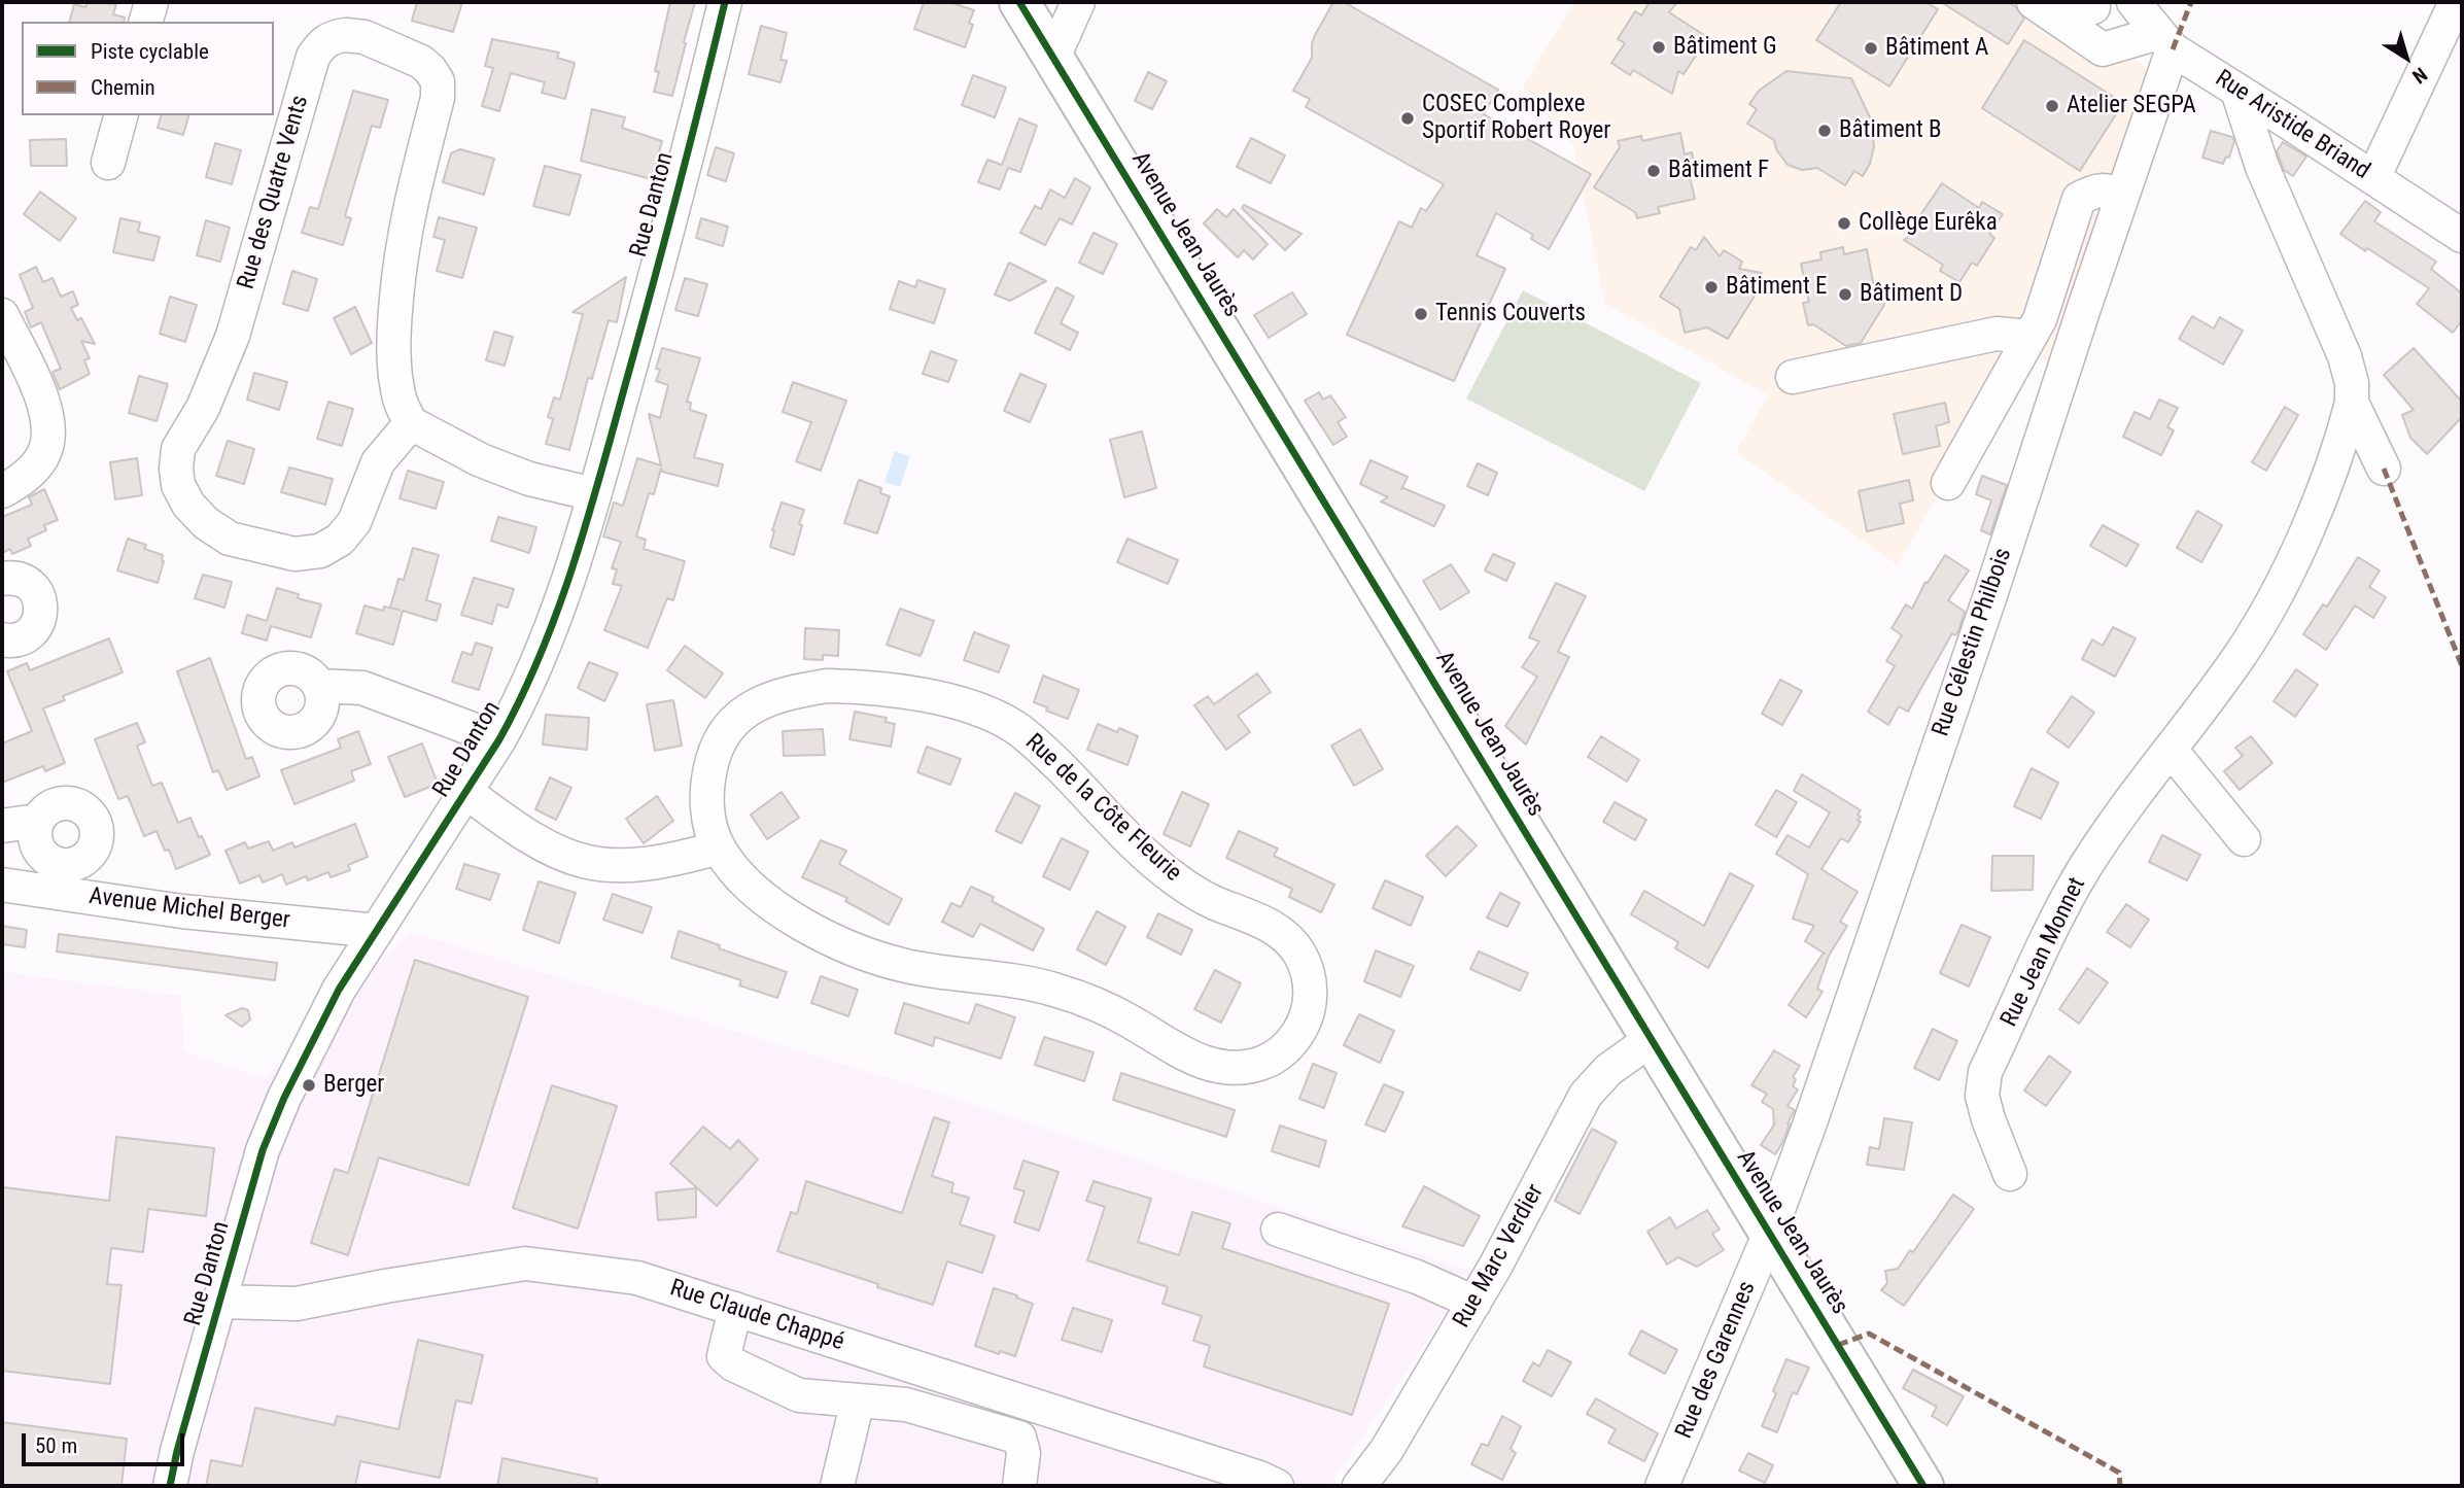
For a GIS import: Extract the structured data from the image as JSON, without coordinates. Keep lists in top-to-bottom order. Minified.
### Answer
{"streets":{"main road":["Avenue Jean Jaurès"],"street":["Rue Aristide Briand","Rue des Quatre Vents","Rue Danton","Rue Célestin Philbois","Rue de la Côte Fleurie","Avenue Michel Berger","Rue Jean Monnet","Rue Marc Verdier","Rue Claude Chappé","Rue des Garennes"]},"crossings":[["Rue Aristide Briand","Rue Célestin Philbois"],["Rue Danton","Avenue Michel Berger"],["Rue Danton","Rue Claude Chappé"],["Avenue Jean Jaurès","Rue Célestin Philbois"],["Avenue Jean Jaurès","Rue Marc Verdier"],["Avenue Jean Jaurès","Rue des Garennes"],["Rue Célestin Philbois","Rue des Garennes"]],"places":["Bâtiment G","Bâtiment A","Atelier SEGPA","COSEC Complexe Sportif Robert Royer","Bâtiment B","Bâtiment F","Collège Eurêka","Bâtiment E","Bâtiment D","Tennis Couverts","Berger"],"legend":["Piste cyclable","Chemin"],"scale_bar":"50 m","north":"bottom right"}
